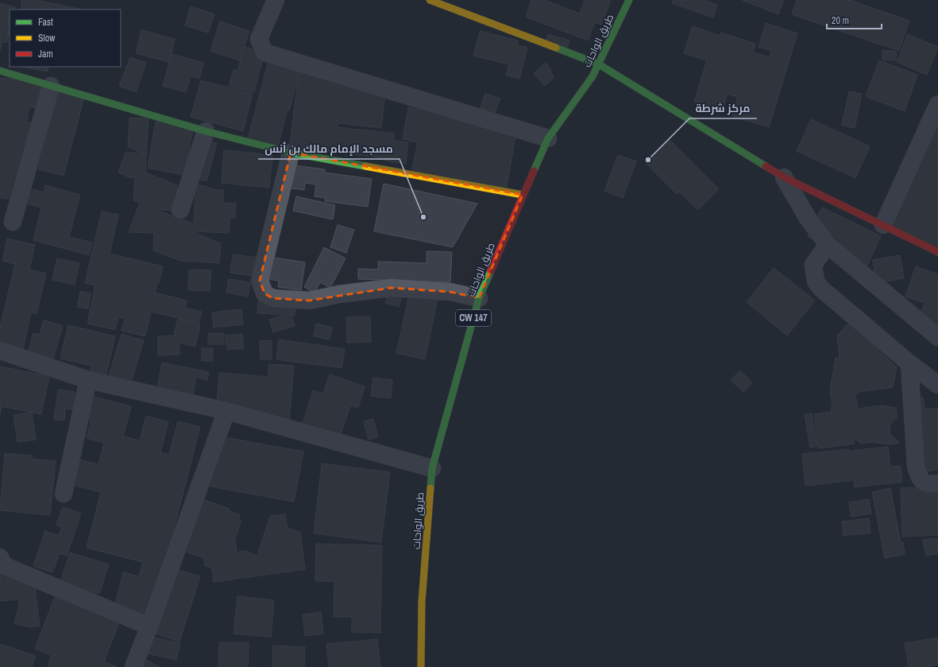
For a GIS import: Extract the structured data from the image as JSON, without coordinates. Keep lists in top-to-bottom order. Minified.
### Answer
{"streets":{"street":["طريق الواحات","CW 147"]},"places":["مركز شرطة","مسجد الإمام مالك بن أنس"],"legend":["Fast","Slow","Jam"],"scale_bar":"20 m"}
